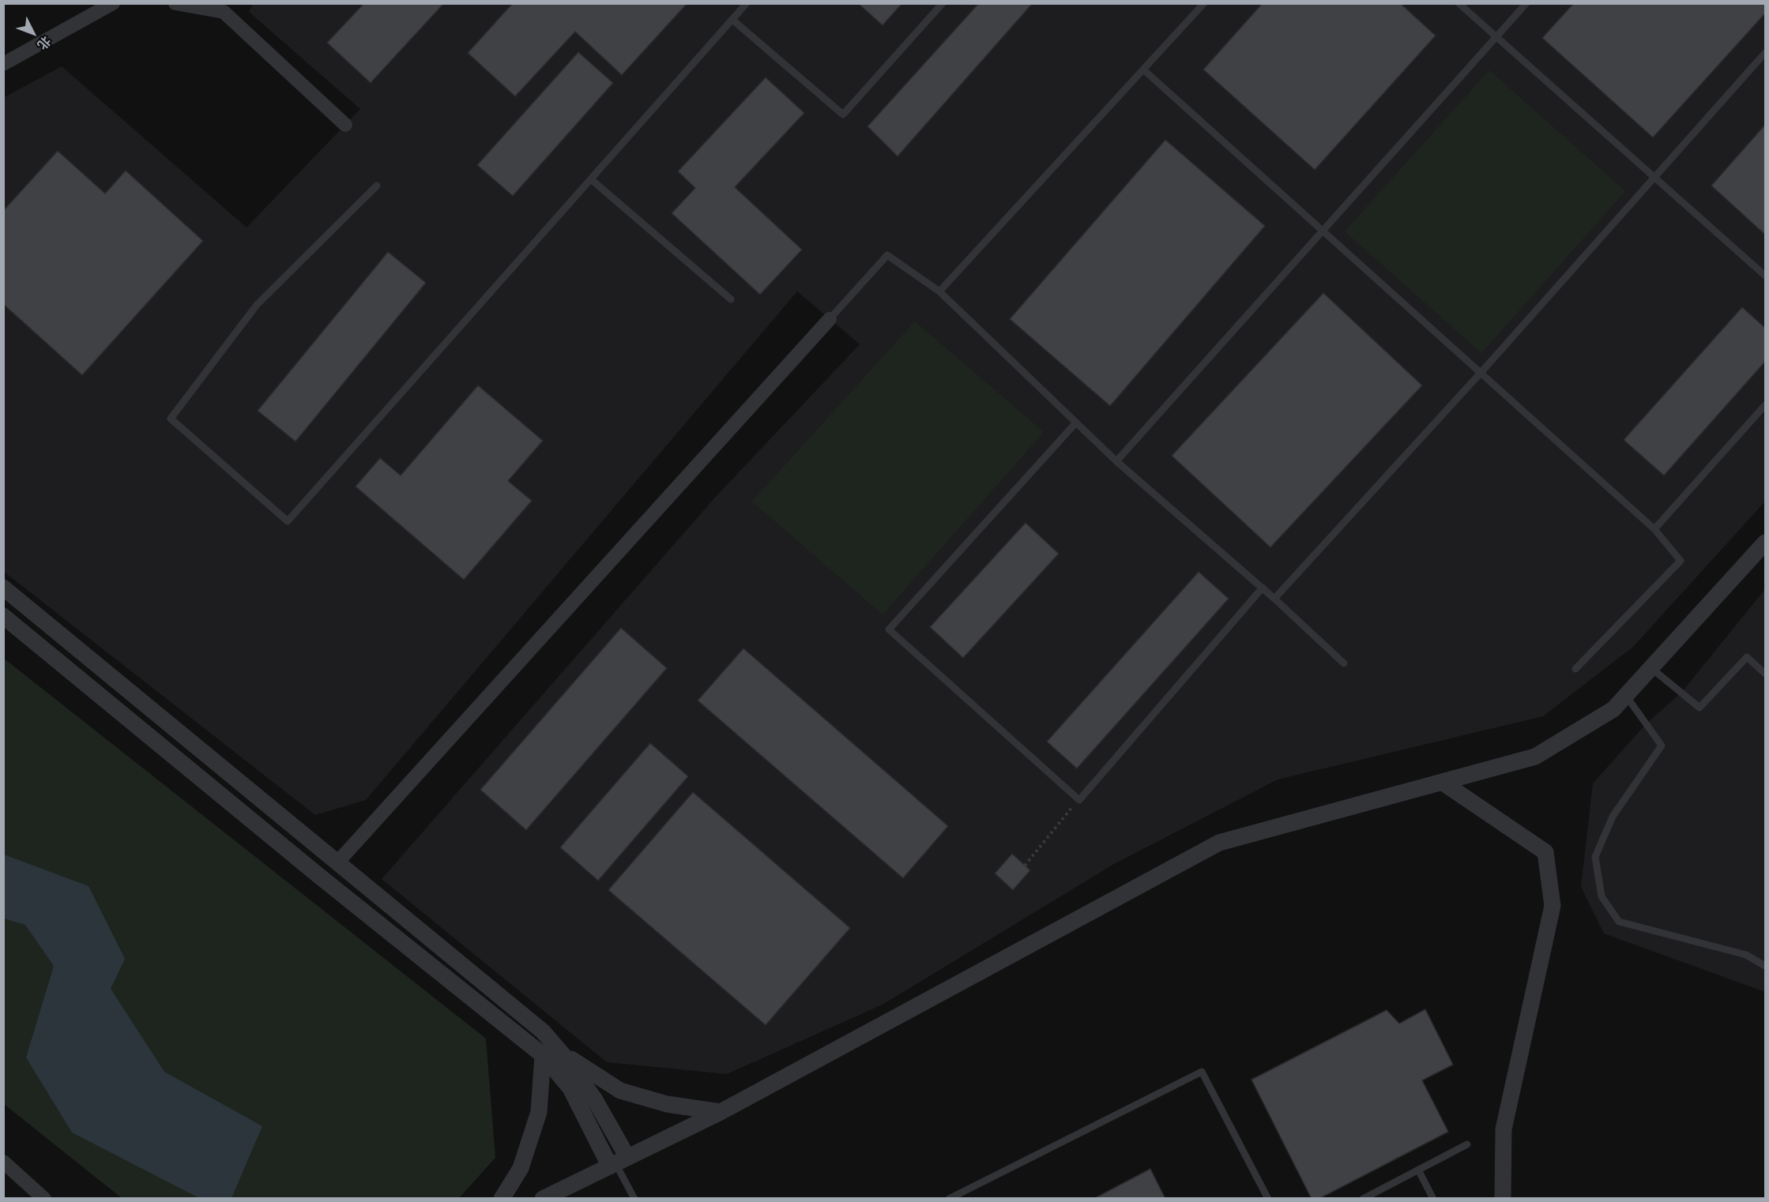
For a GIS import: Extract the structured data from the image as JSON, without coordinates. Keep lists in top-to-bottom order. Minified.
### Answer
{"north":"bottom right"}
